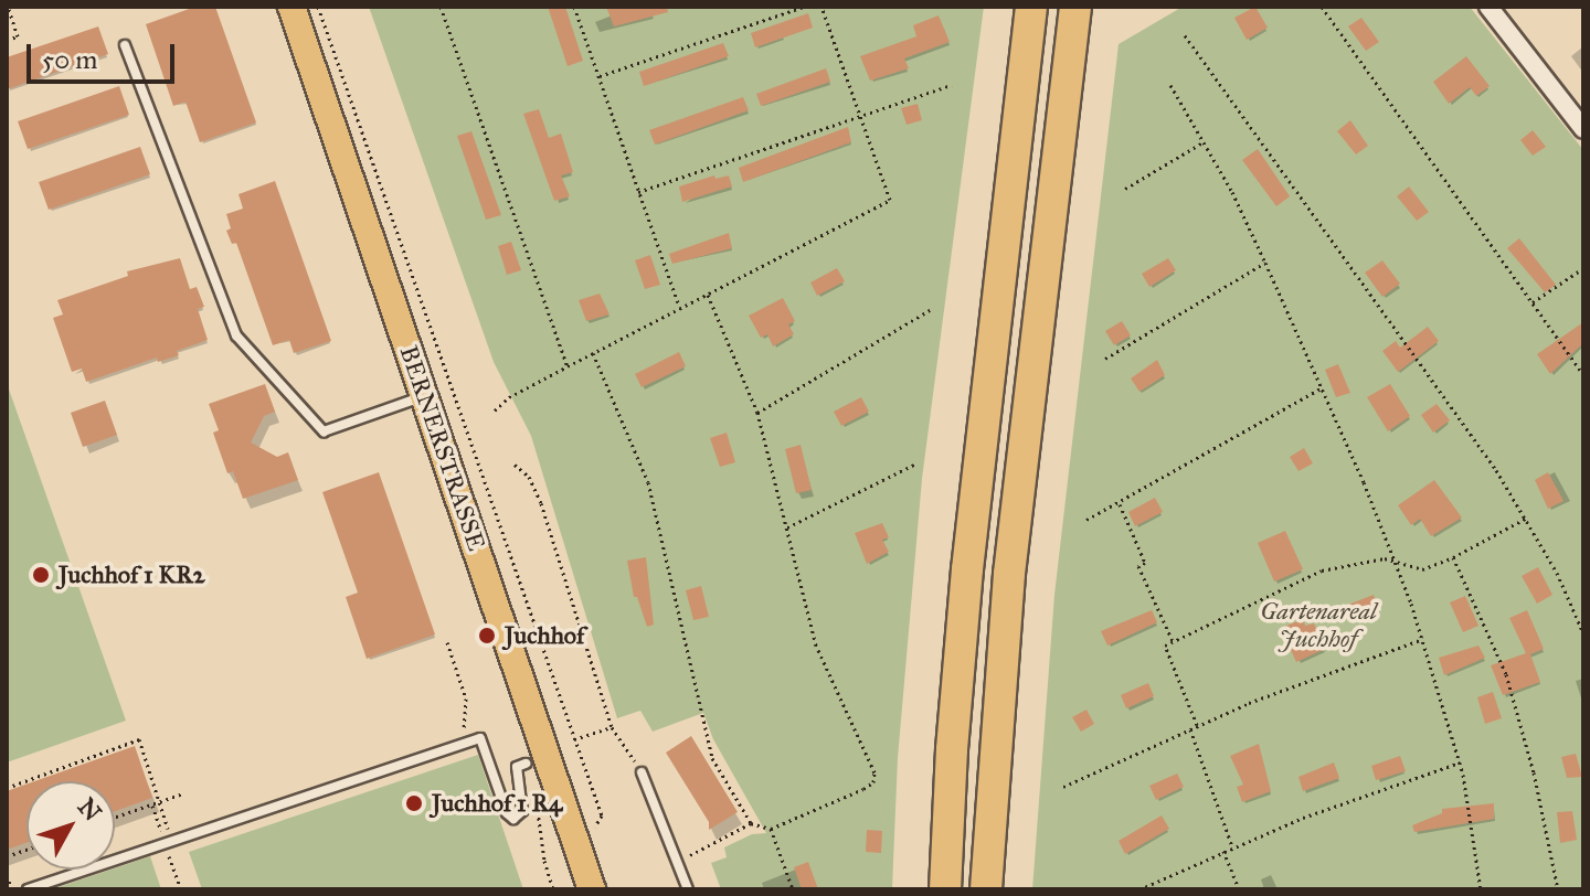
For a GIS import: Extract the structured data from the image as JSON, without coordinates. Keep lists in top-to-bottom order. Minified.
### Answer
{"streets":{"main road":["BERNERSTRASSE"]},"parks":["Gartenareal Juchhof"],"places":["Juchhof 1 KR2","Juchhof","Juchhof 1 R4"],"scale_bar":"50 m","north":"top right"}
